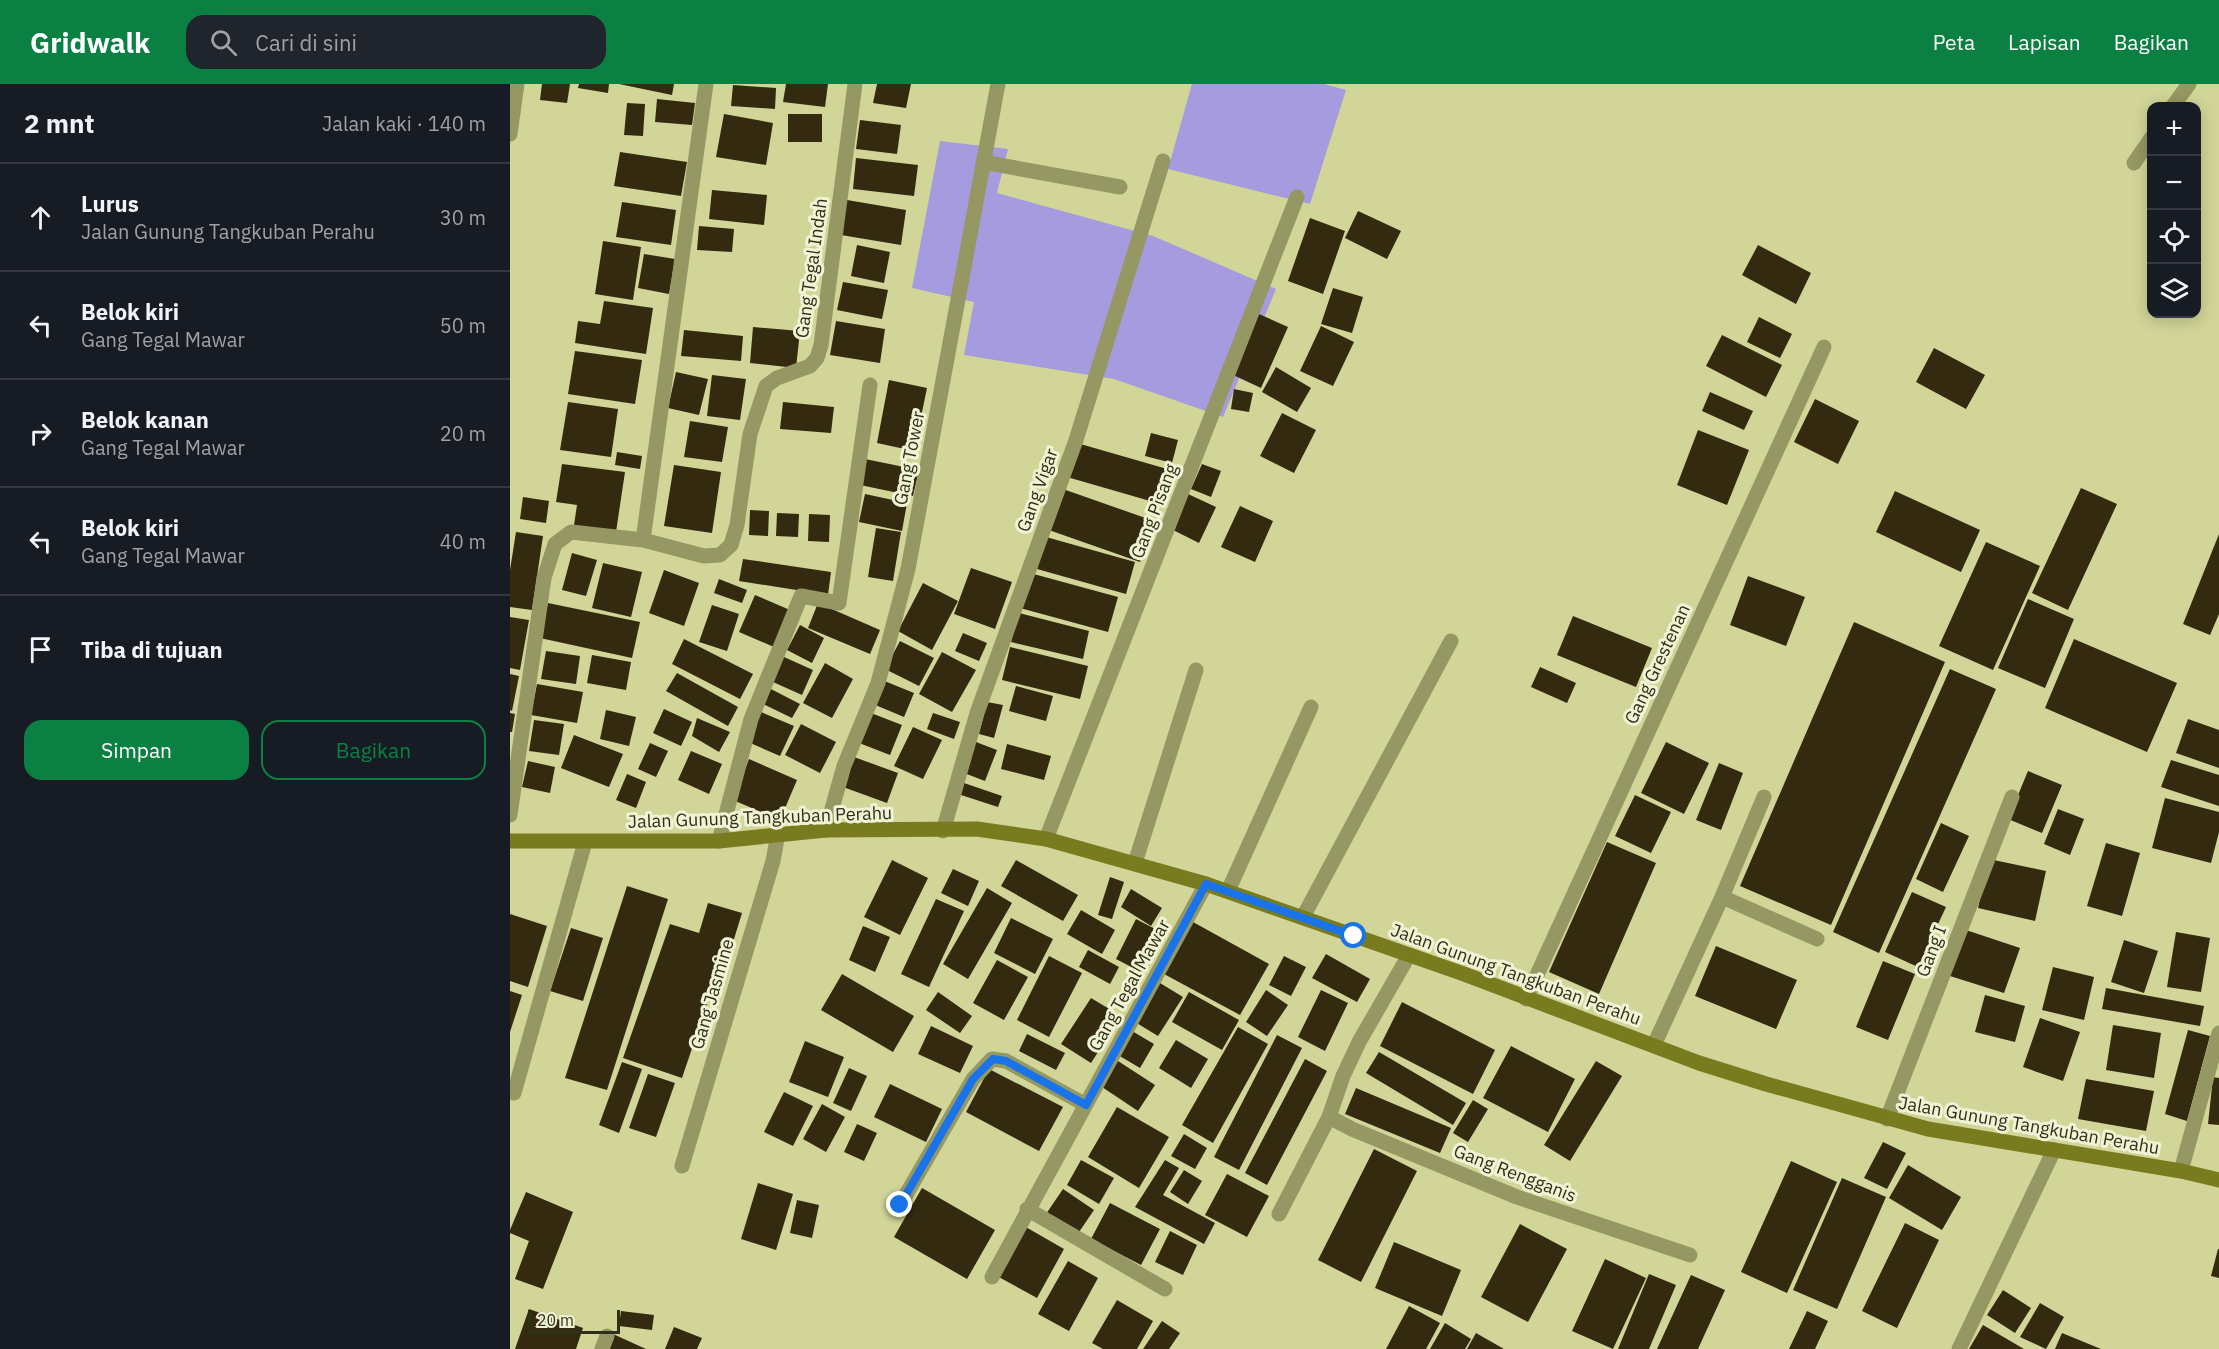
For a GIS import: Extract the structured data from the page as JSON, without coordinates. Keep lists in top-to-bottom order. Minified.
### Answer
{"streets":{"street":["Gang Tegal Indah","Gang Tower","Gang Vigar","Gang Pisang","Gang Grestenan","Jalan Gunung Tangkuban Perahu","Gang I","Gang Tegal Mawar","Gang Jasmine","Gang Rengganis"]},"crossings":[["Gang Tower","Jalan Gunung Tangkuban Perahu"],["Gang Vigar","Jalan Gunung Tangkuban Perahu"],["Gang Pisang","Jalan Gunung Tangkuban Perahu"],["Gang Grestenan","Jalan Gunung Tangkuban Perahu"],["Jalan Gunung Tangkuban Perahu","Gang I"],["Jalan Gunung Tangkuban Perahu","Gang Tegal Mawar"],["Jalan Gunung Tangkuban Perahu","Gang Jasmine"]],"scale_bar":"20 m","page":{"header":"Gridwalk","search":"Cari di sini","nav":["Peta","Lapisan","Bagikan"],"heading":["2 mnt","Jalan kaki · 140 m"],"map_buttons":["+","−"],"list":[["Lurus","Jalan Gunung Tangkuban Perahu","30 m"],["Belok kiri","Gang Tegal Mawar","50 m"],["Belok kanan","Gang Tegal Mawar","20 m"],["Belok kiri","Gang Tegal Mawar","40 m"],"Tiba di tujuan"],"buttons":["Simpan","Bagikan"],"scale":"20 m"}}
